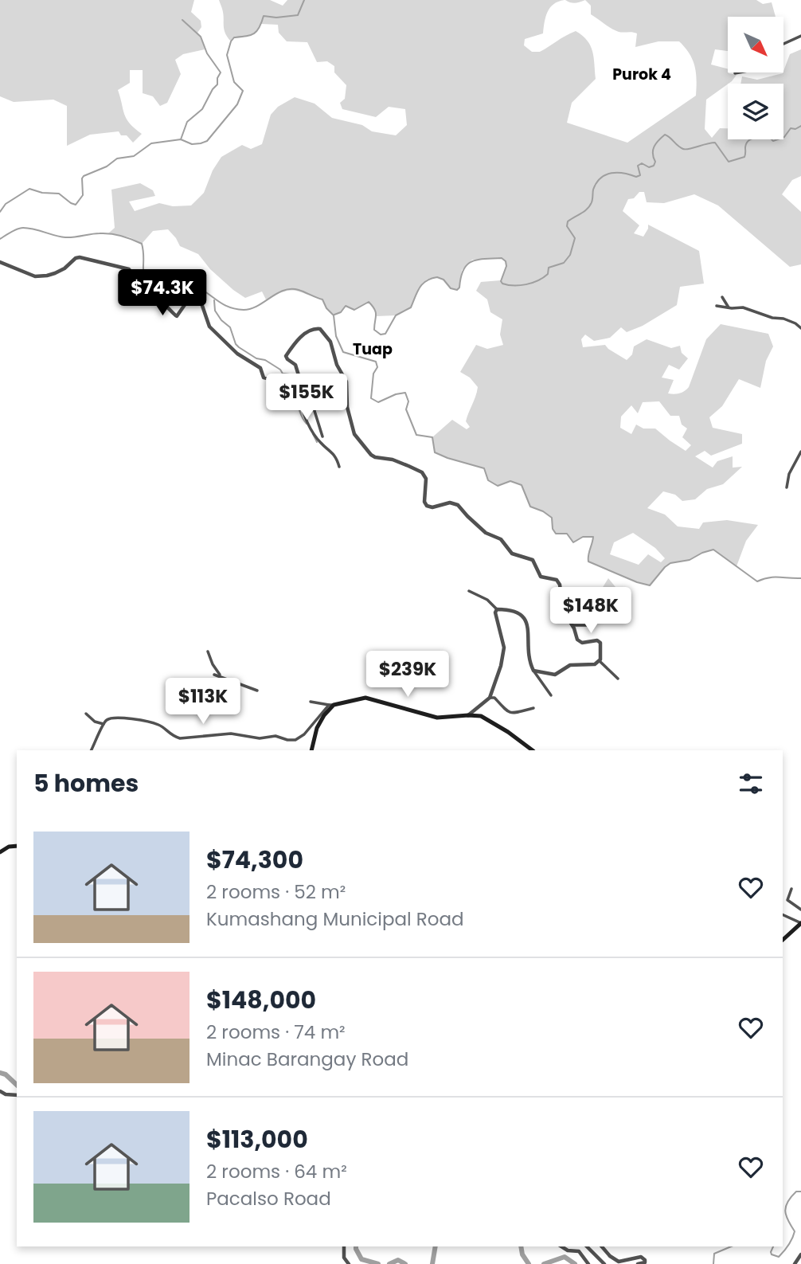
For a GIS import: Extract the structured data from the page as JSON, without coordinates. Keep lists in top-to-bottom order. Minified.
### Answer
{"districts":["Purok 4","Tuap"],"north":"bottom right","page":{"price":["$74.3K","$155K","$148K","$239K","$113K"],"heading":"5 homes","list":[{"name":"$74,300","note":"2 rooms · 52 m² · Kumashang Municipal Road"},{"name":"$148,000","note":"2 rooms · 74 m² · Minac Barangay Road"},{"name":"$113,000","note":"2 rooms · 64 m² · Pacalso Road"}]}}
